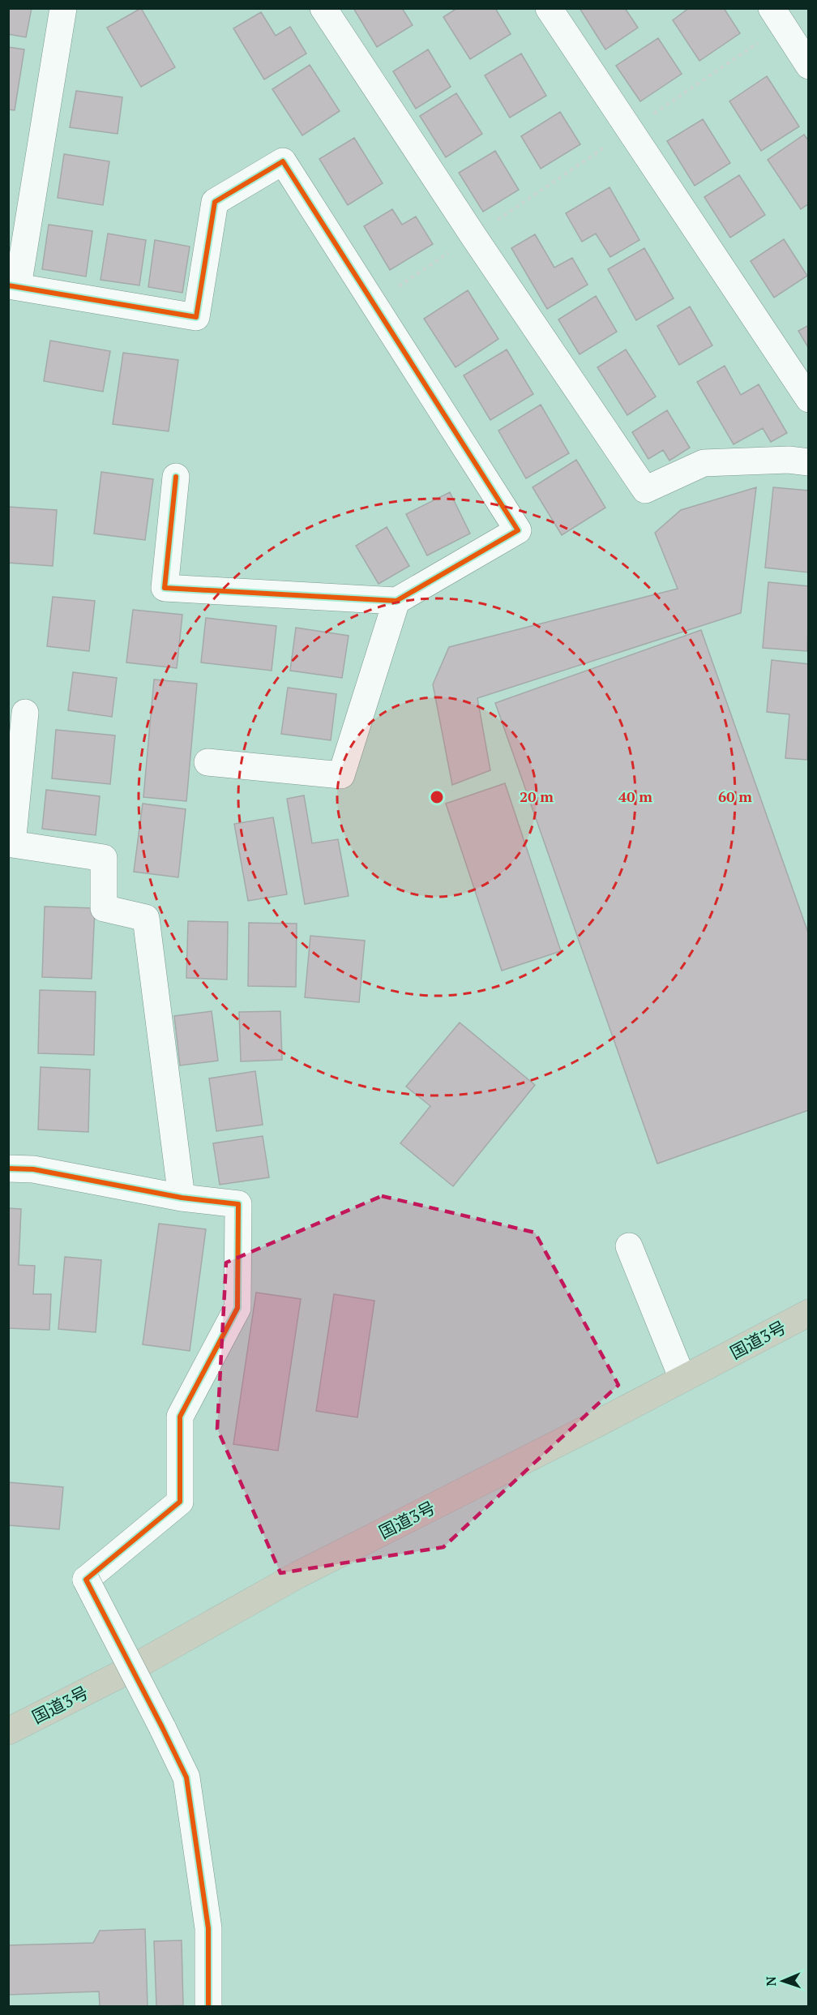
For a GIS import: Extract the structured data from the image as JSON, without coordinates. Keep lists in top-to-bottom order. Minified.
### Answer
{"streets":{"highway":["国道3号"]},"north":"left","rings":["20 m","40 m","60 m"]}
